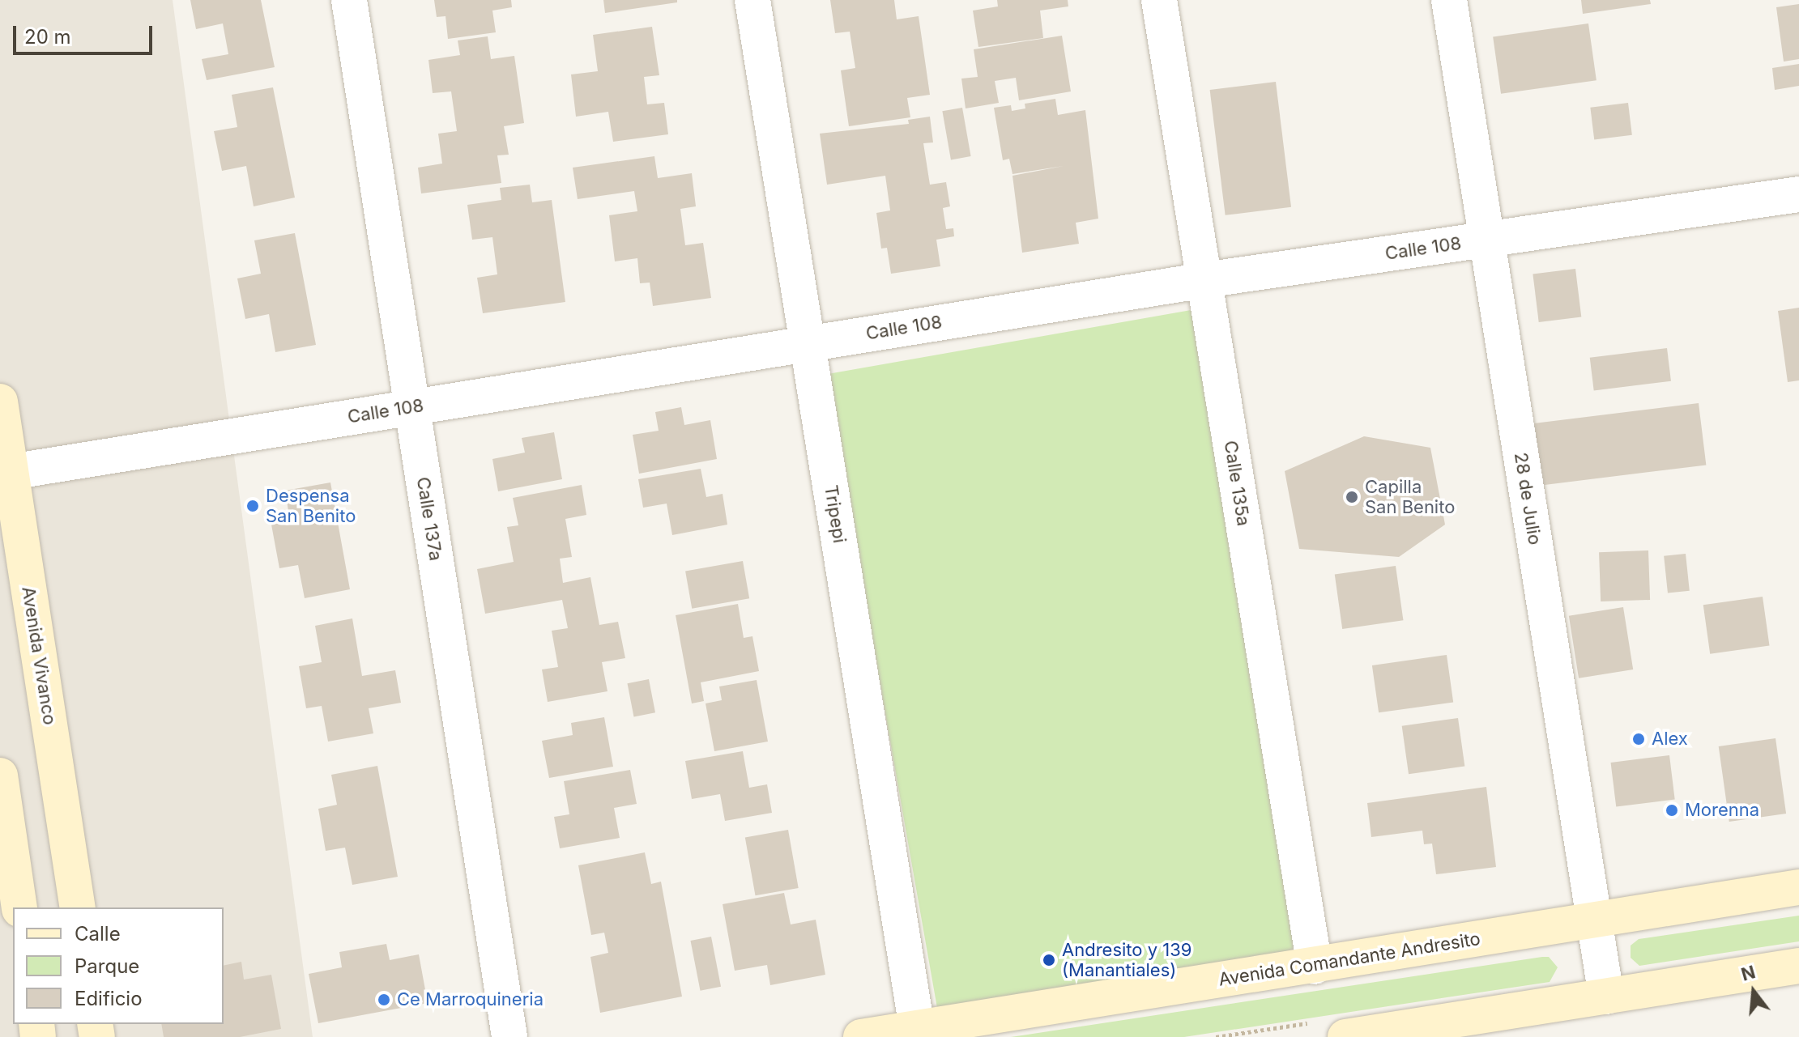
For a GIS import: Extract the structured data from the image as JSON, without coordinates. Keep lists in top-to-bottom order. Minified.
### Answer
{"streets":{"main road":["Avenida Vivanco","Avenida Comandante Andresito"],"street":["Calle 108","Calle 135a","28 de Julio","Tripepi","Calle 137a"]},"crossings":[["Calle 108","Calle 135a"],["Calle 108","28 de Julio"],["Calle 108","Tripepi"],["Calle 108","Calle 137a"],["Calle 108","Avenida Vivanco"],["Calle 135a","Avenida Comandante Andresito"],["28 de Julio","Avenida Comandante Andresito"],["Tripepi","Avenida Comandante Andresito"]],"places":["Capilla San Benito","Despensa San Benito","Alex","Morenna","Andresito y 139 (Manantiales)","Ce Marroquineria"],"legend":["Calle","Parque","Edificio"],"scale_bar":"20 m","north":"top"}
